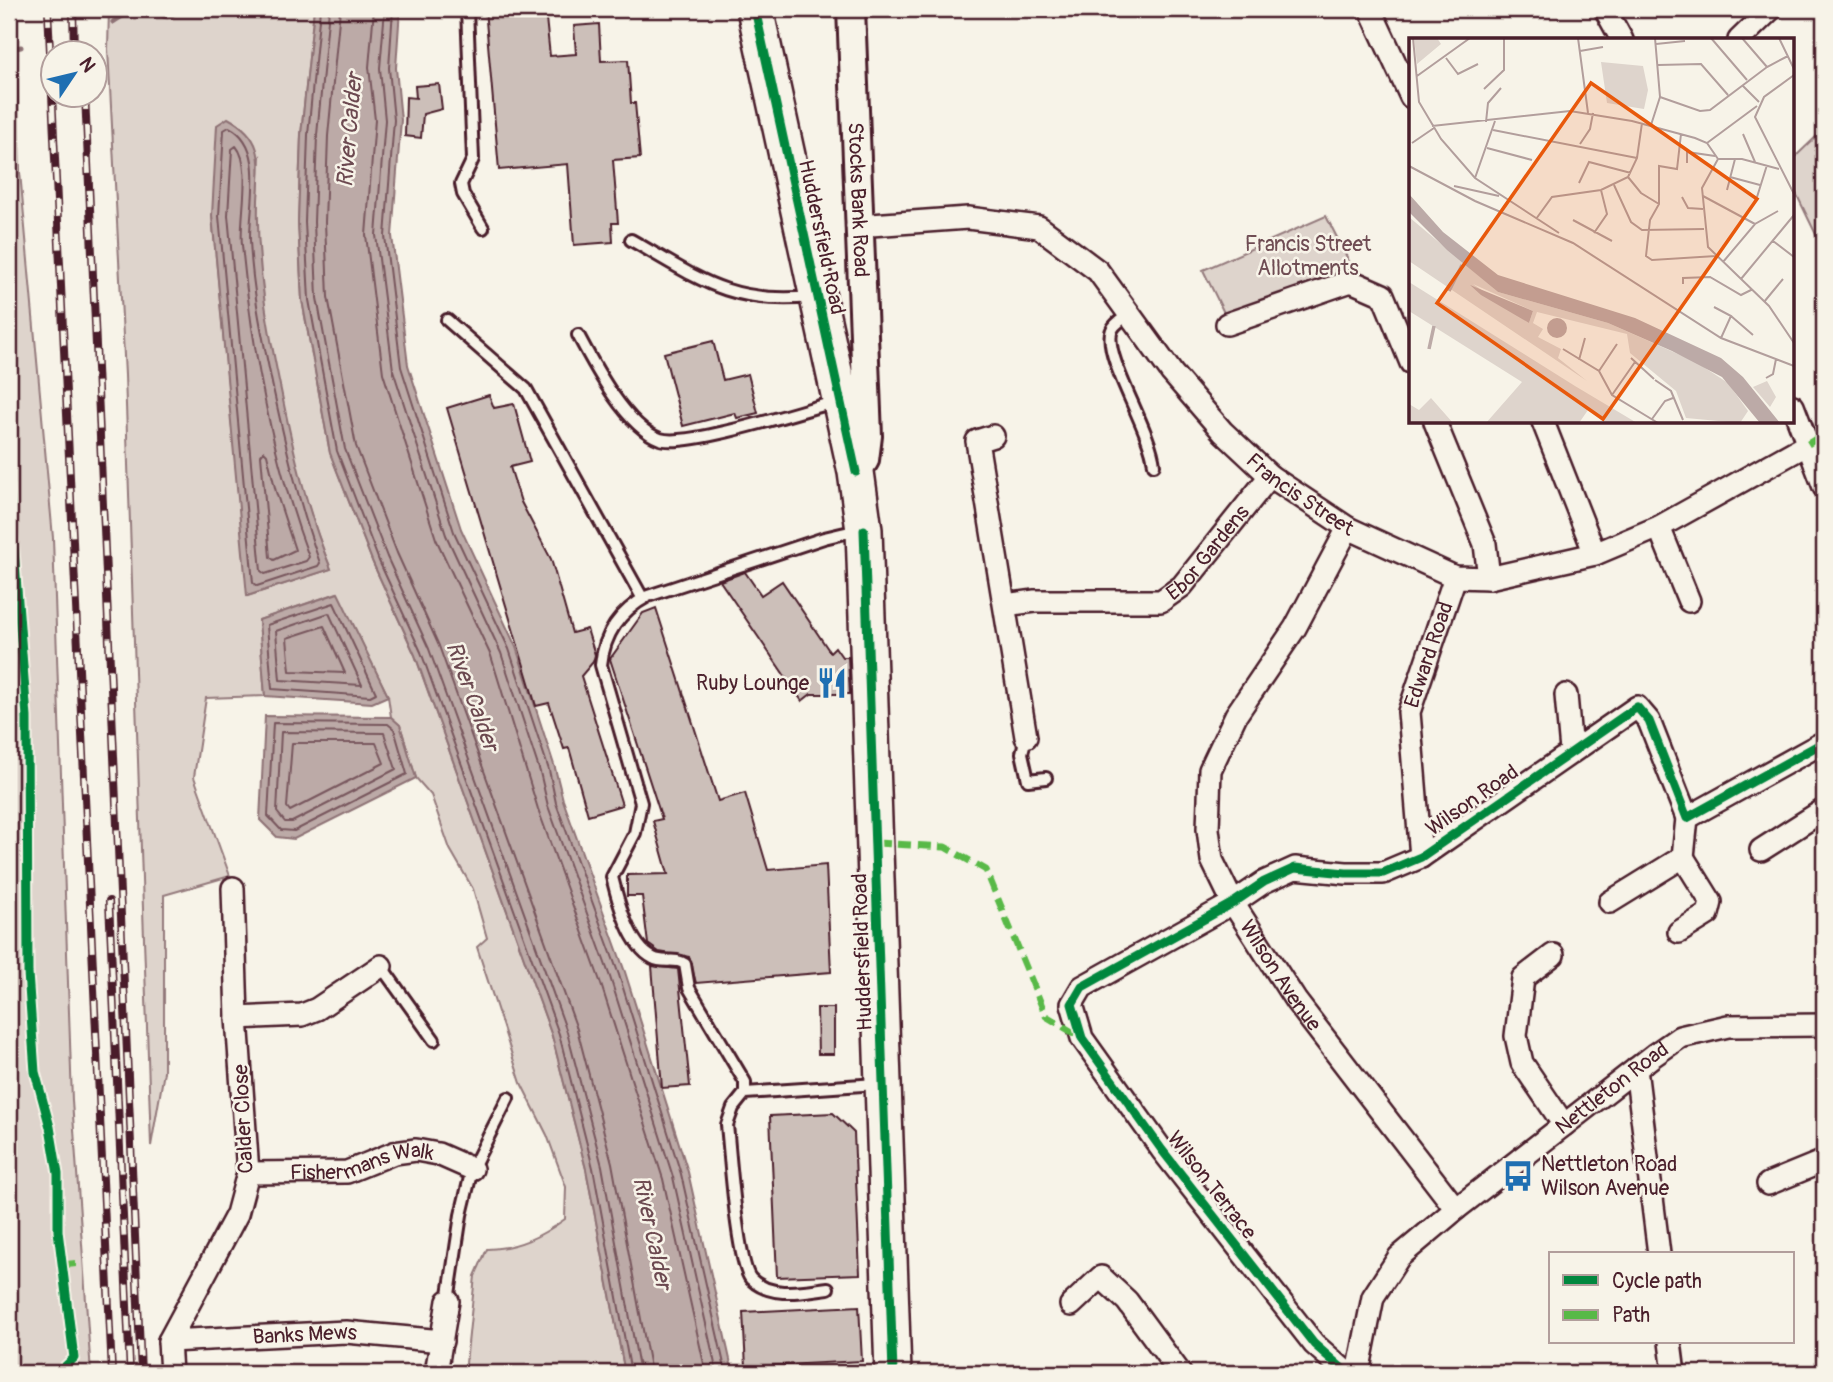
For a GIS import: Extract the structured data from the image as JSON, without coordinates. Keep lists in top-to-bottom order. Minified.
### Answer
{"streets":{"highway":["Huddersfield Road"],"street":["Stocks Bank Road","Francis Street","Ebor Gardens","Edward Road","Wilson Road","Wilson Avenue","Nettleton Road","Calder Close","Fishermans Walk","Wilson Terrace","Banks Mews"]},"crossings":[["Stocks Bank Road","Huddersfield Road"],["Stocks Bank Road","Francis Street"],["Francis Street","Ebor Gardens"],["Francis Street","Edward Road"],["Francis Street","Wilson Avenue"],["Edward Road","Wilson Road"],["Wilson Road","Wilson Avenue"],["Wilson Road","Wilson Terrace"],["Wilson Avenue","Nettleton Road"],["Calder Close","Fishermans Walk"],["Calder Close","Banks Mews"]],"water":["River Calder"],"parks":["Francis Street Allotments"],"places":{"restaurant":["Ruby Lounge"],"bus stop":["Nettleton Road Wilson Avenue"]},"legend":["Cycle path","Path"],"north":"top right"}
